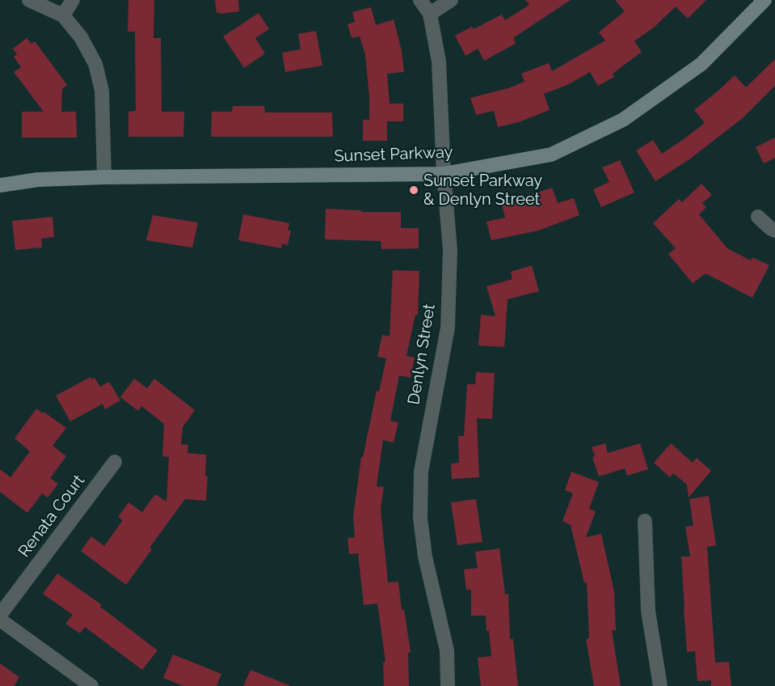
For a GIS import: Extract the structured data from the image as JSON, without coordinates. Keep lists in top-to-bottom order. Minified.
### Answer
{"streets":{"main road":["Sunset Parkway"],"street":["Denlyn Street","Renata Court"]},"crossings":[["Sunset Parkway","Denlyn Street"]],"places":["Sunset Parkway & Denlyn Street"]}
